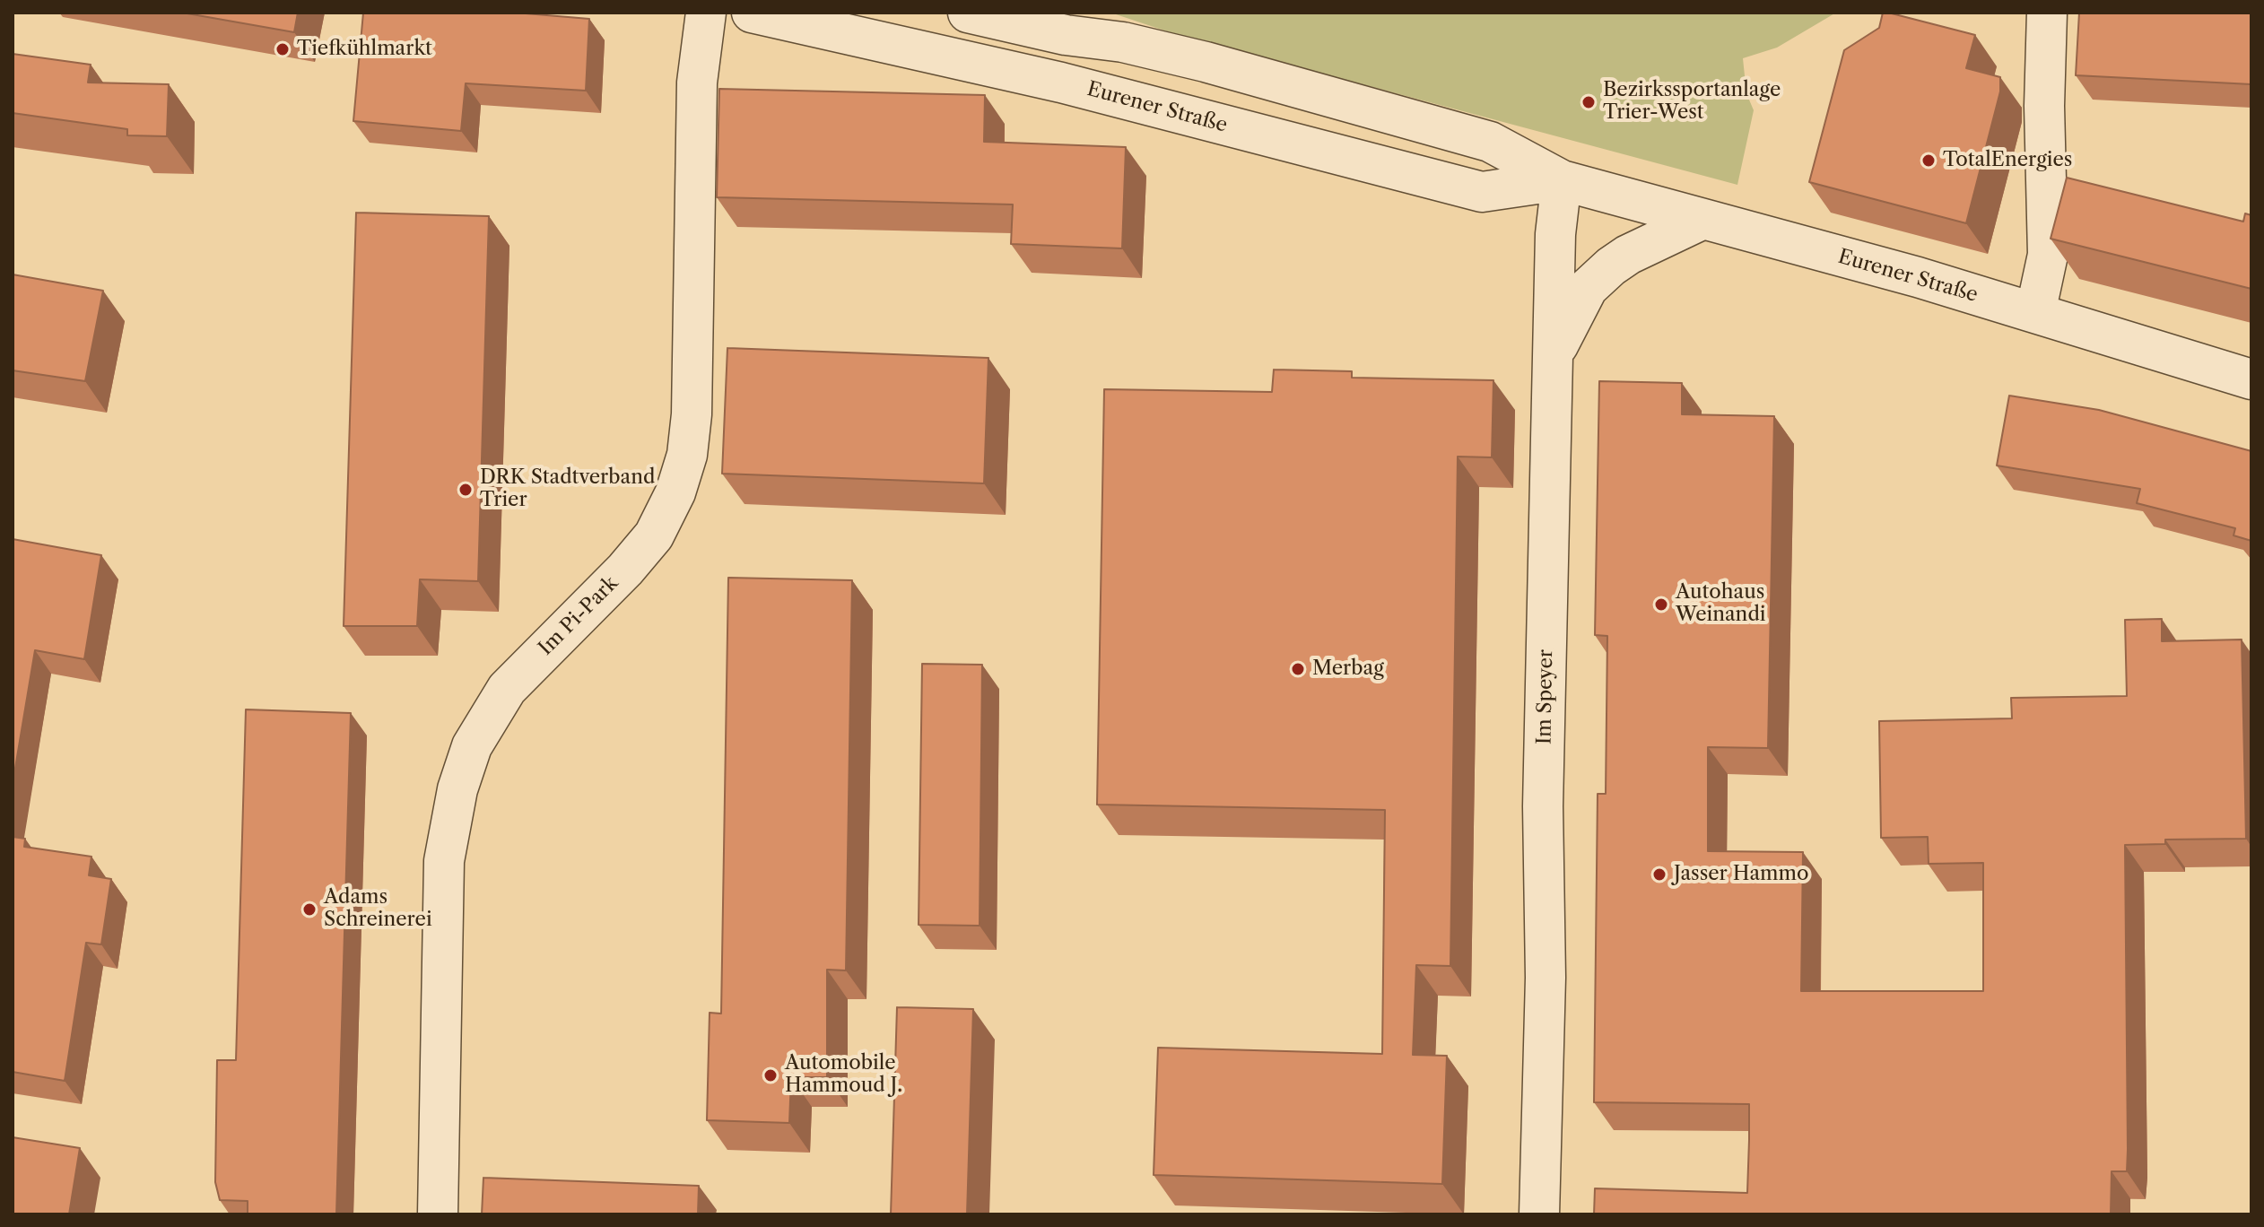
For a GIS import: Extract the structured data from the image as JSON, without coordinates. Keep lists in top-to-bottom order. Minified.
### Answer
{"streets":{"street":["Eurener Straße","Im Pi-Park","Im Speyer"]},"crossings":[["Eurener Straße","Im Speyer"]],"places":["Tiefkühlmarkt","Bezirkssportanlage Trier-West","TotalEnergies","DRK Stadtverband Trier","Autohaus Weinandi","Merbag","Jasser Hammo","Adams Schreinerei","Automobile Hammoud J."]}
